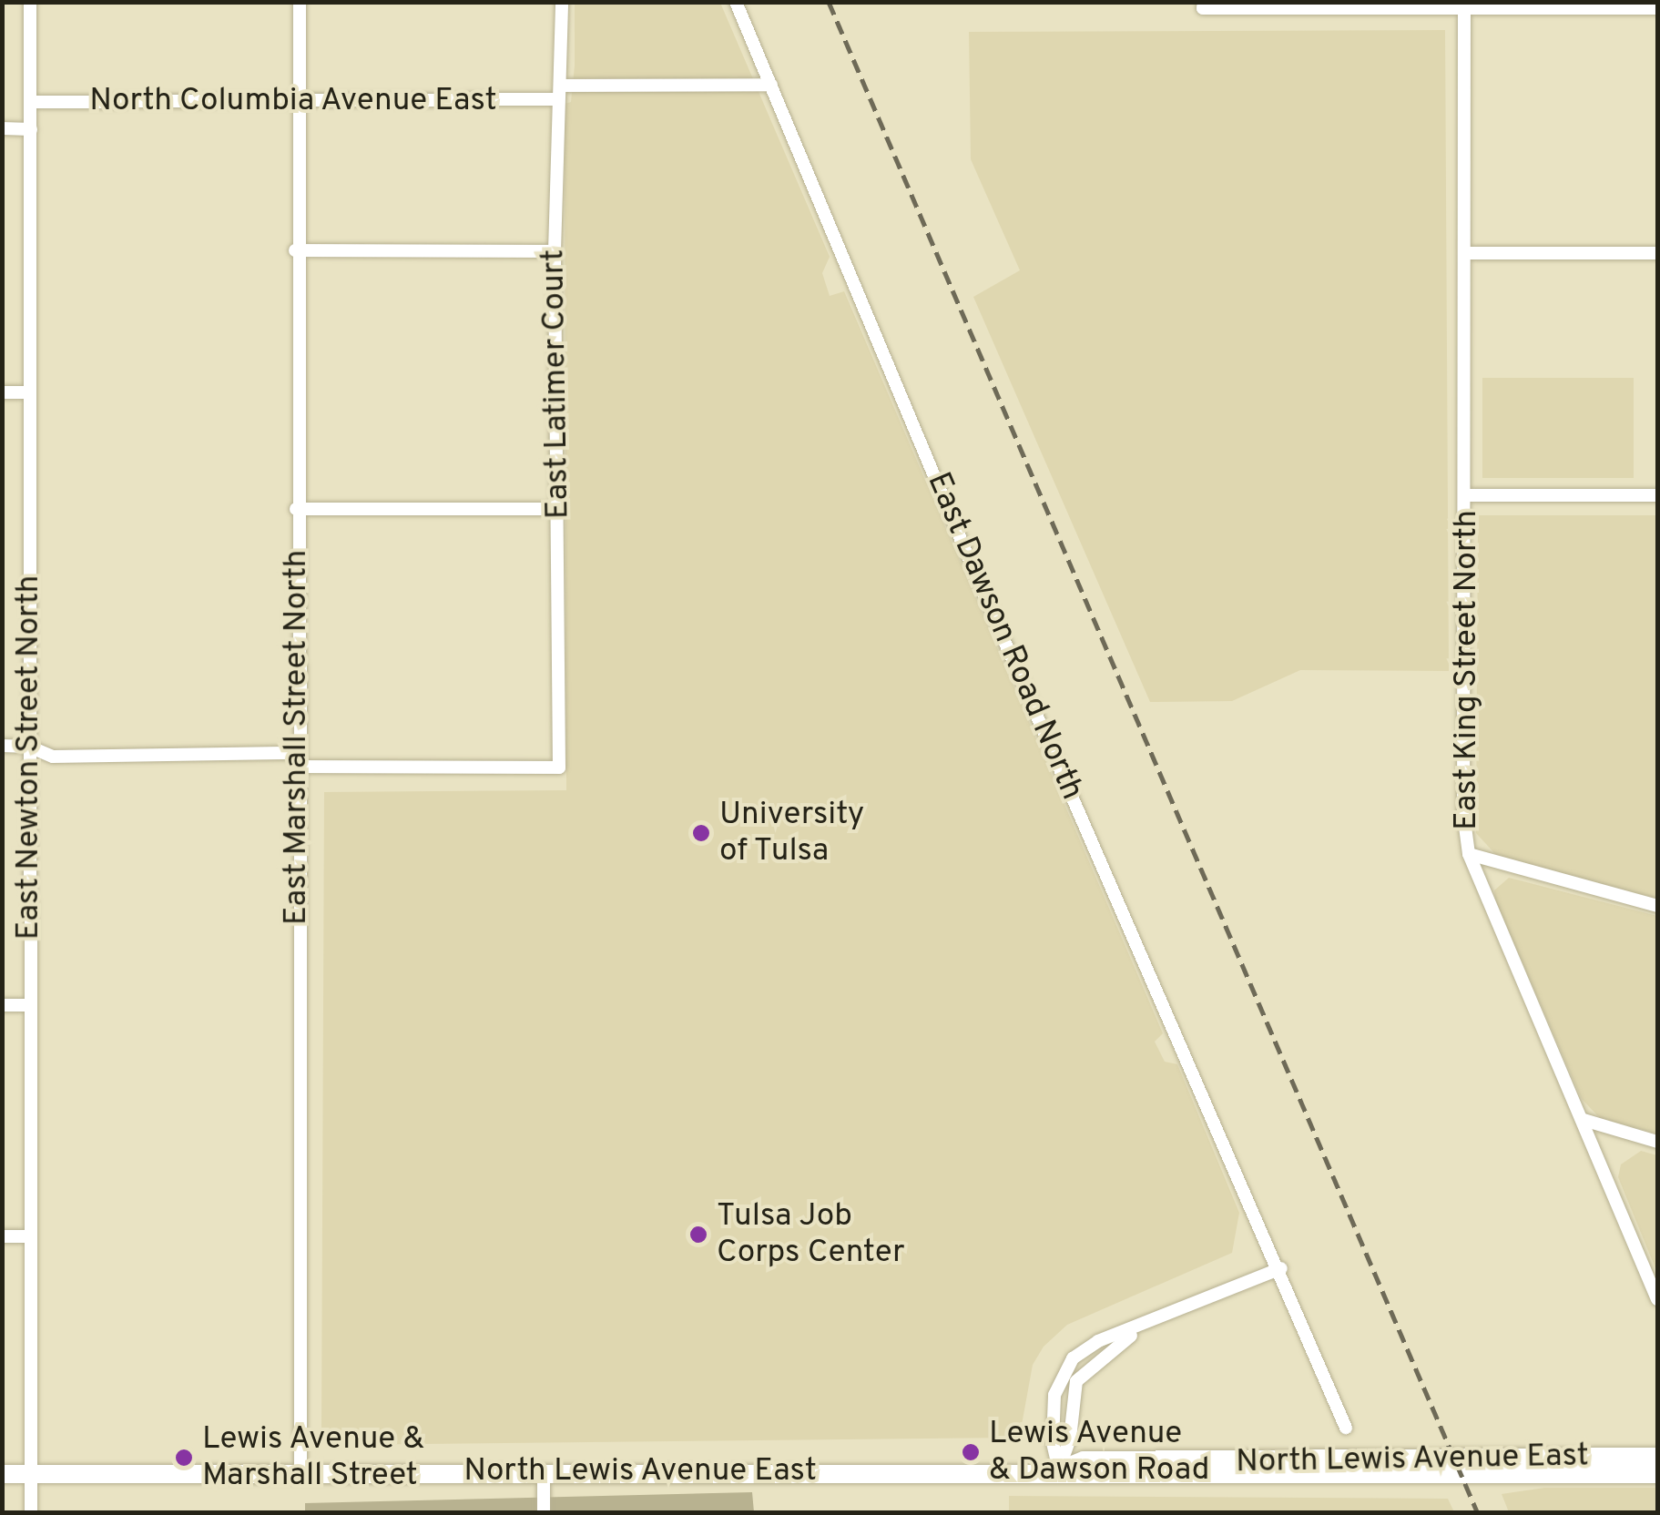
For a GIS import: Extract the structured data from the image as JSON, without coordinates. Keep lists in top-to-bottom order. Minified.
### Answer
{"streets":{"main road":["North Lewis Avenue East"],"street":["North Columbia Avenue East","East Latimer Court","East Dawson Road North","East King Street North","East Marshall Street North","East Newton Street North"]},"crossings":[["North Columbia Avenue East","East Latimer Court"],["North Columbia Avenue East","East Dawson Road North"],["North Columbia Avenue East","East Marshall Street North"],["North Columbia Avenue East","East Newton Street North"],["East Latimer Court","East Marshall Street North"],["East Marshall Street North","North Lewis Avenue East"],["East Newton Street North","North Lewis Avenue East"]],"places":["University of Tulsa","Tulsa Job Corps Center","Lewis Avenue & Dawson Road","Lewis Avenue & Marshall Street"]}
